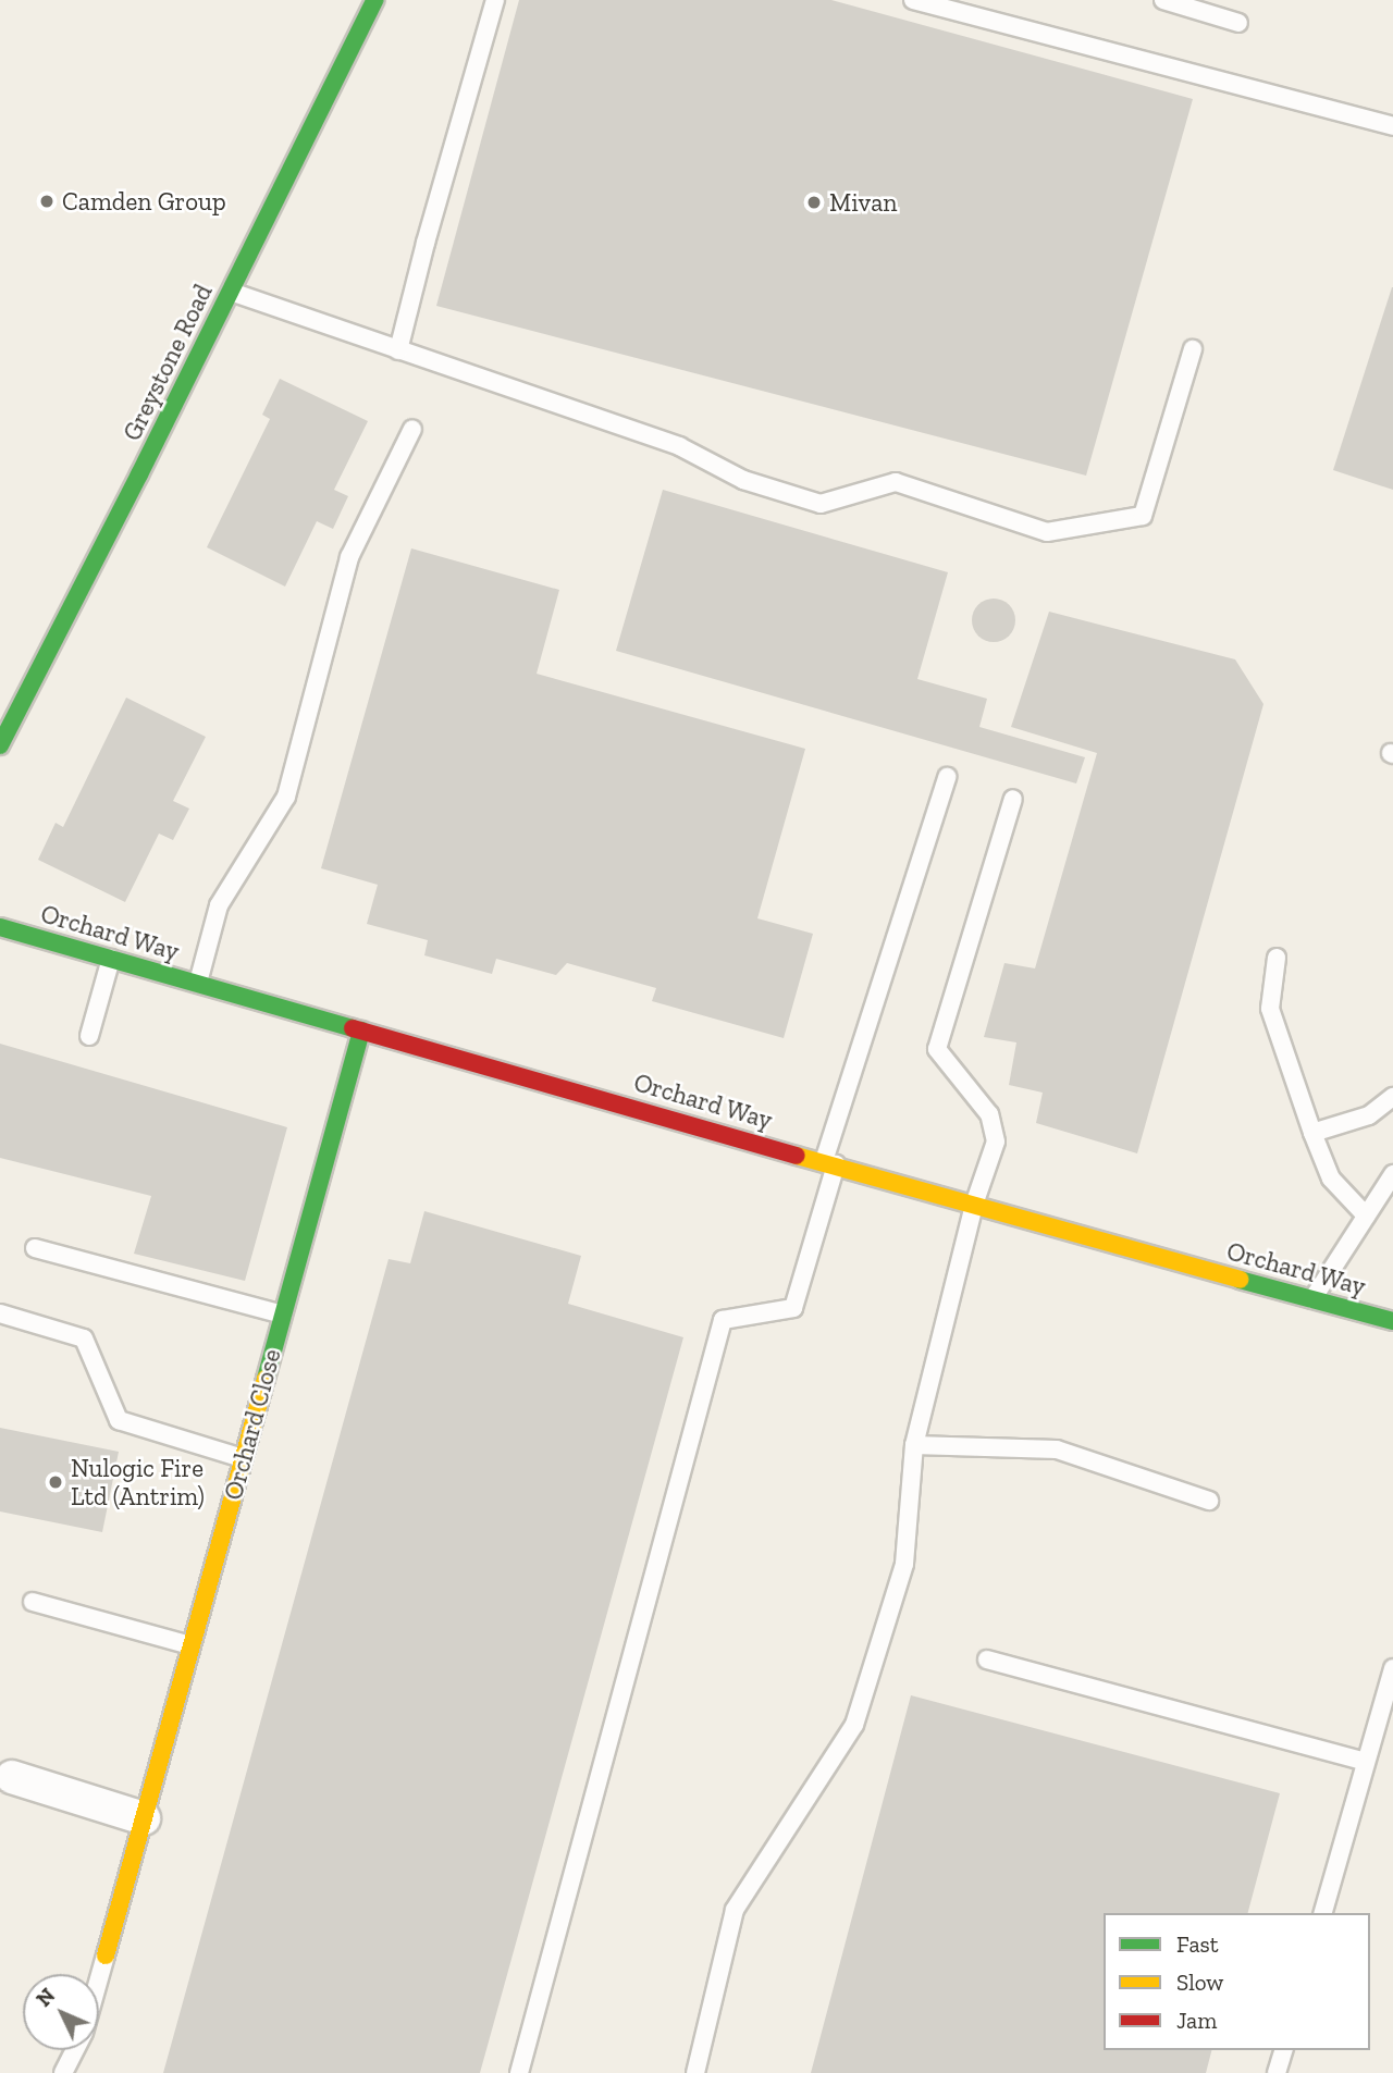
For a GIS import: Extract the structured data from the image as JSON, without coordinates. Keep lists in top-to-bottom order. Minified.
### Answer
{"streets":{"street":["Greystone Road","Orchard Way","Orchard Close"]},"crossings":[["Orchard Way","Orchard Close"]],"places":["Camden Group","Mivan","Nulogic Fire Ltd (Antrim)"],"legend":["Fast","Slow","Jam"],"north":"top left"}
